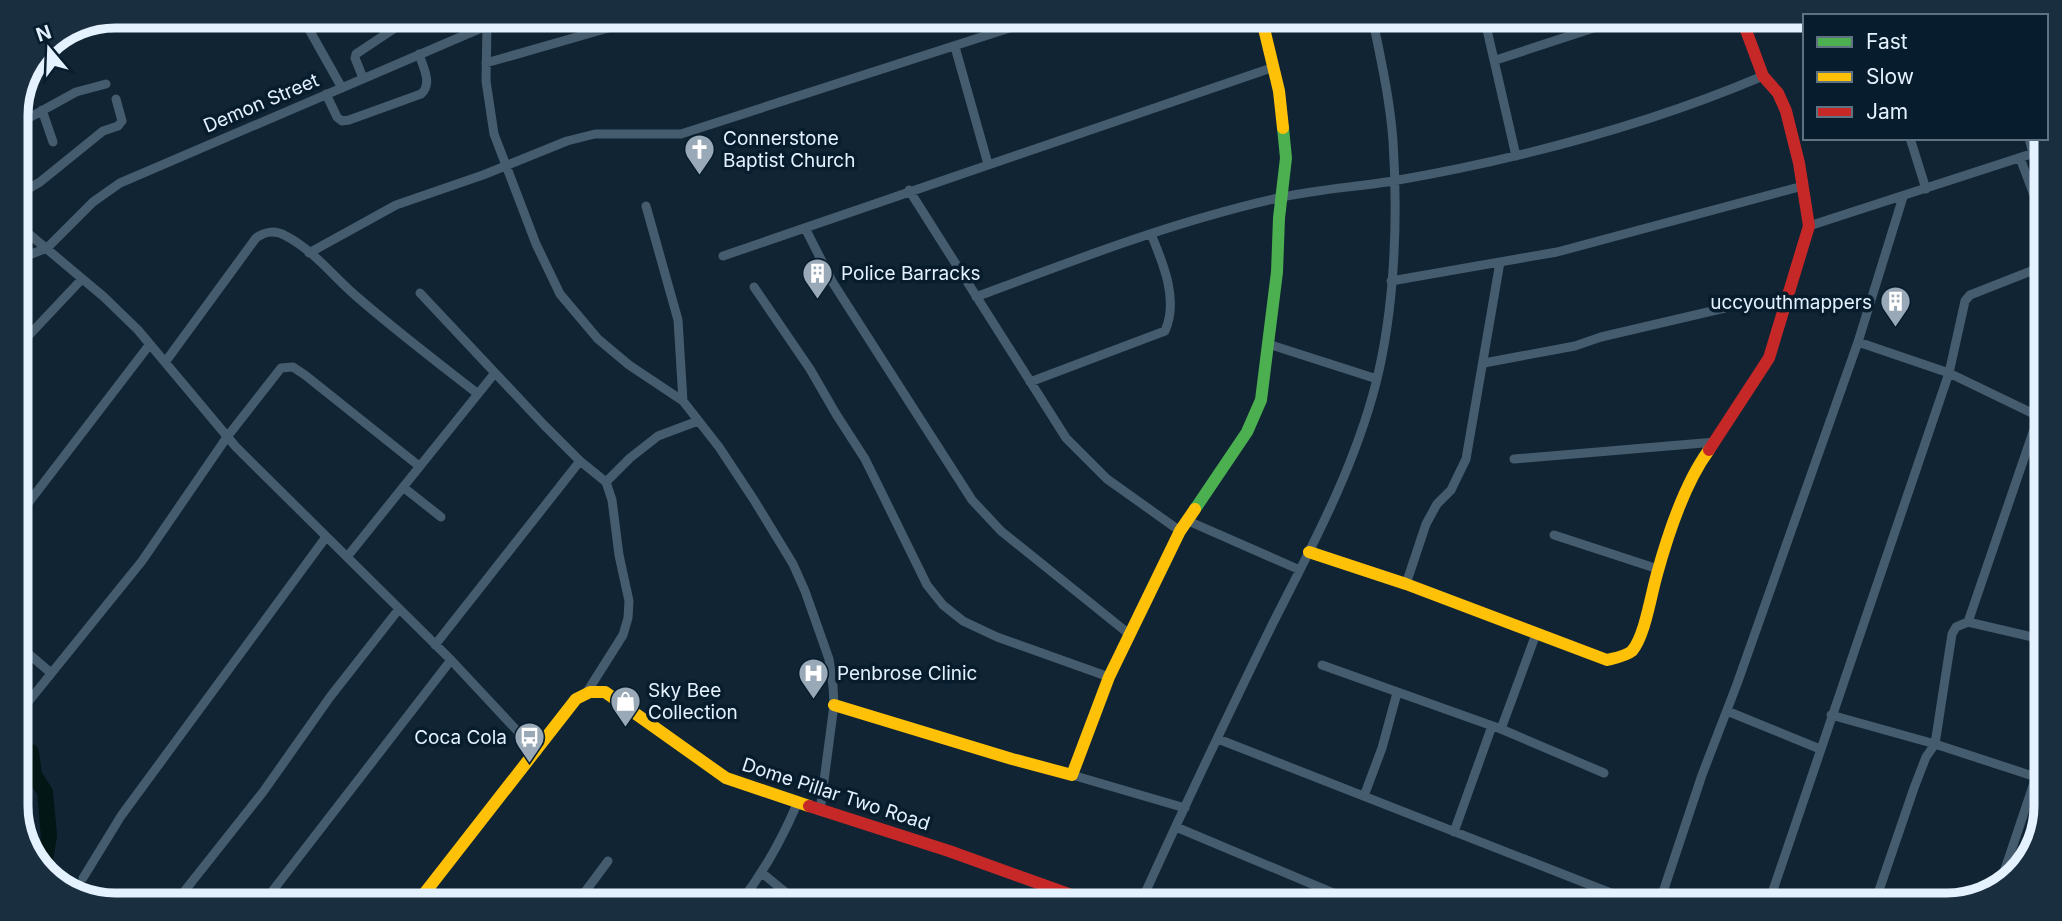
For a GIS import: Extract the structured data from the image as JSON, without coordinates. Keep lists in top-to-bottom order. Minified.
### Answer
{"streets":{"street":["Demon Street","Dome Pillar Two Road"]},"places":{"church":["Connerstone Baptist Church"],"building":["Police Barracks","uccyouthmappers"],"hospital":["Penbrose Clinic"],"shop":["Sky Bee Collection"],"bus stop":["Coca Cola"]},"legend":["Fast","Slow","Jam"],"north":"top"}
